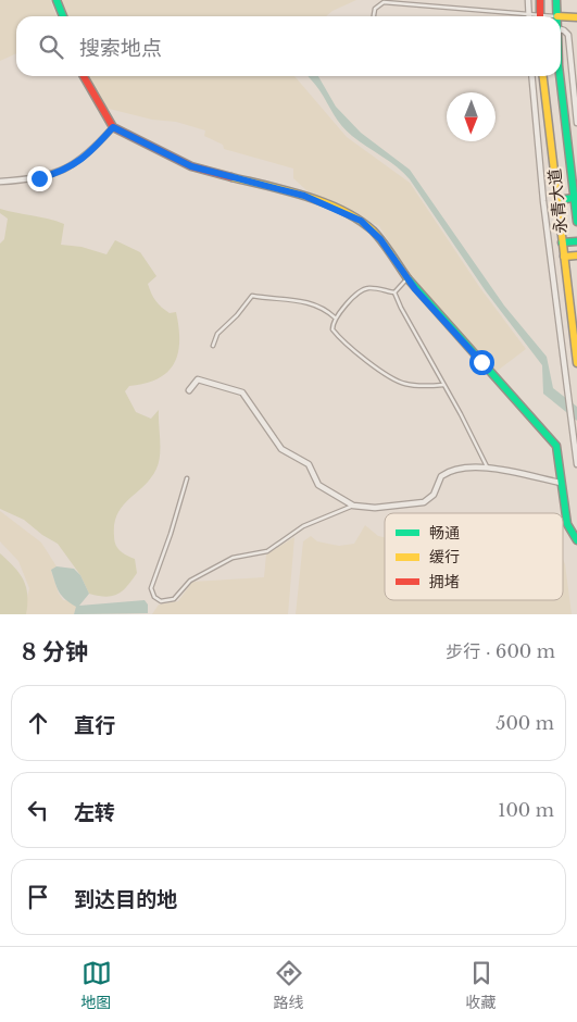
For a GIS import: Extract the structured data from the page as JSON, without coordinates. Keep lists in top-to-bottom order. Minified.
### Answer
{"streets":{"street":["永青大道"]},"legend":["畅通","缓行","拥堵"],"north":"bottom","page":{"search":"搜索地点","heading":["8 分钟","步行 · 600 m"],"list":[["直行","500 m"],["左转","100 m"],"到达目的地"],"nav":["地图","路线","收藏"]}}
